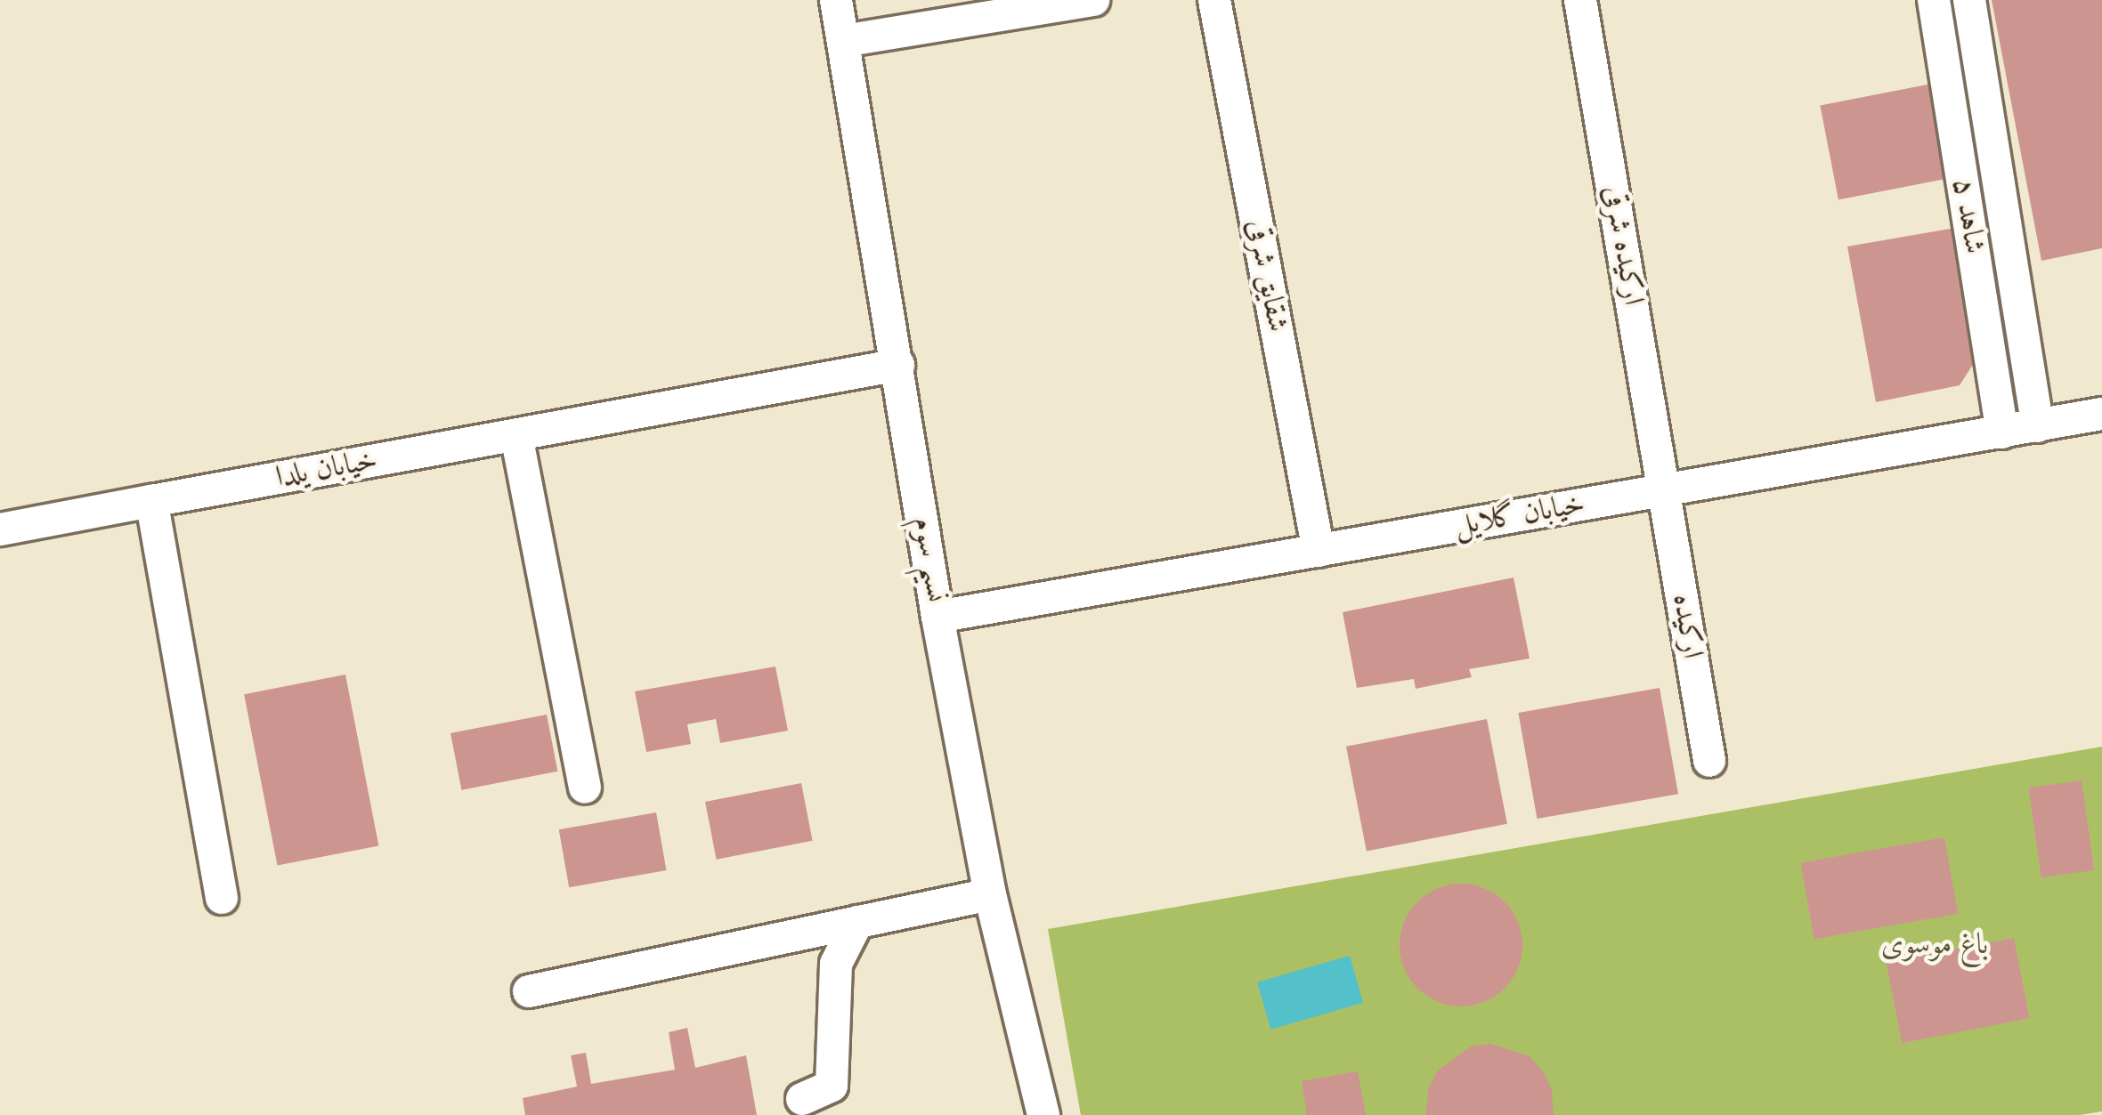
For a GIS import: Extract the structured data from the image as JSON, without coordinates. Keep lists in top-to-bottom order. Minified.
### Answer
{"streets":{"street":["شاهد ۵","ارکیده شرقی","شقایق شرقی","خیابان یلدا","خیابان گلایل","نسیم سوم","ارکیده"]},"crossings":[["شاهد ۵","خیابان گلایل"],["ارکیده شرقی","خیابان گلایل"],["ارکیده شرقی","ارکیده"],["شقایق شرقی","خیابان گلایل"],["خیابان یلدا","نسیم سوم"],["خیابان گلایل","نسیم سوم"],["خیابان گلایل","ارکیده"]],"parks":["باغ موسوی"]}
